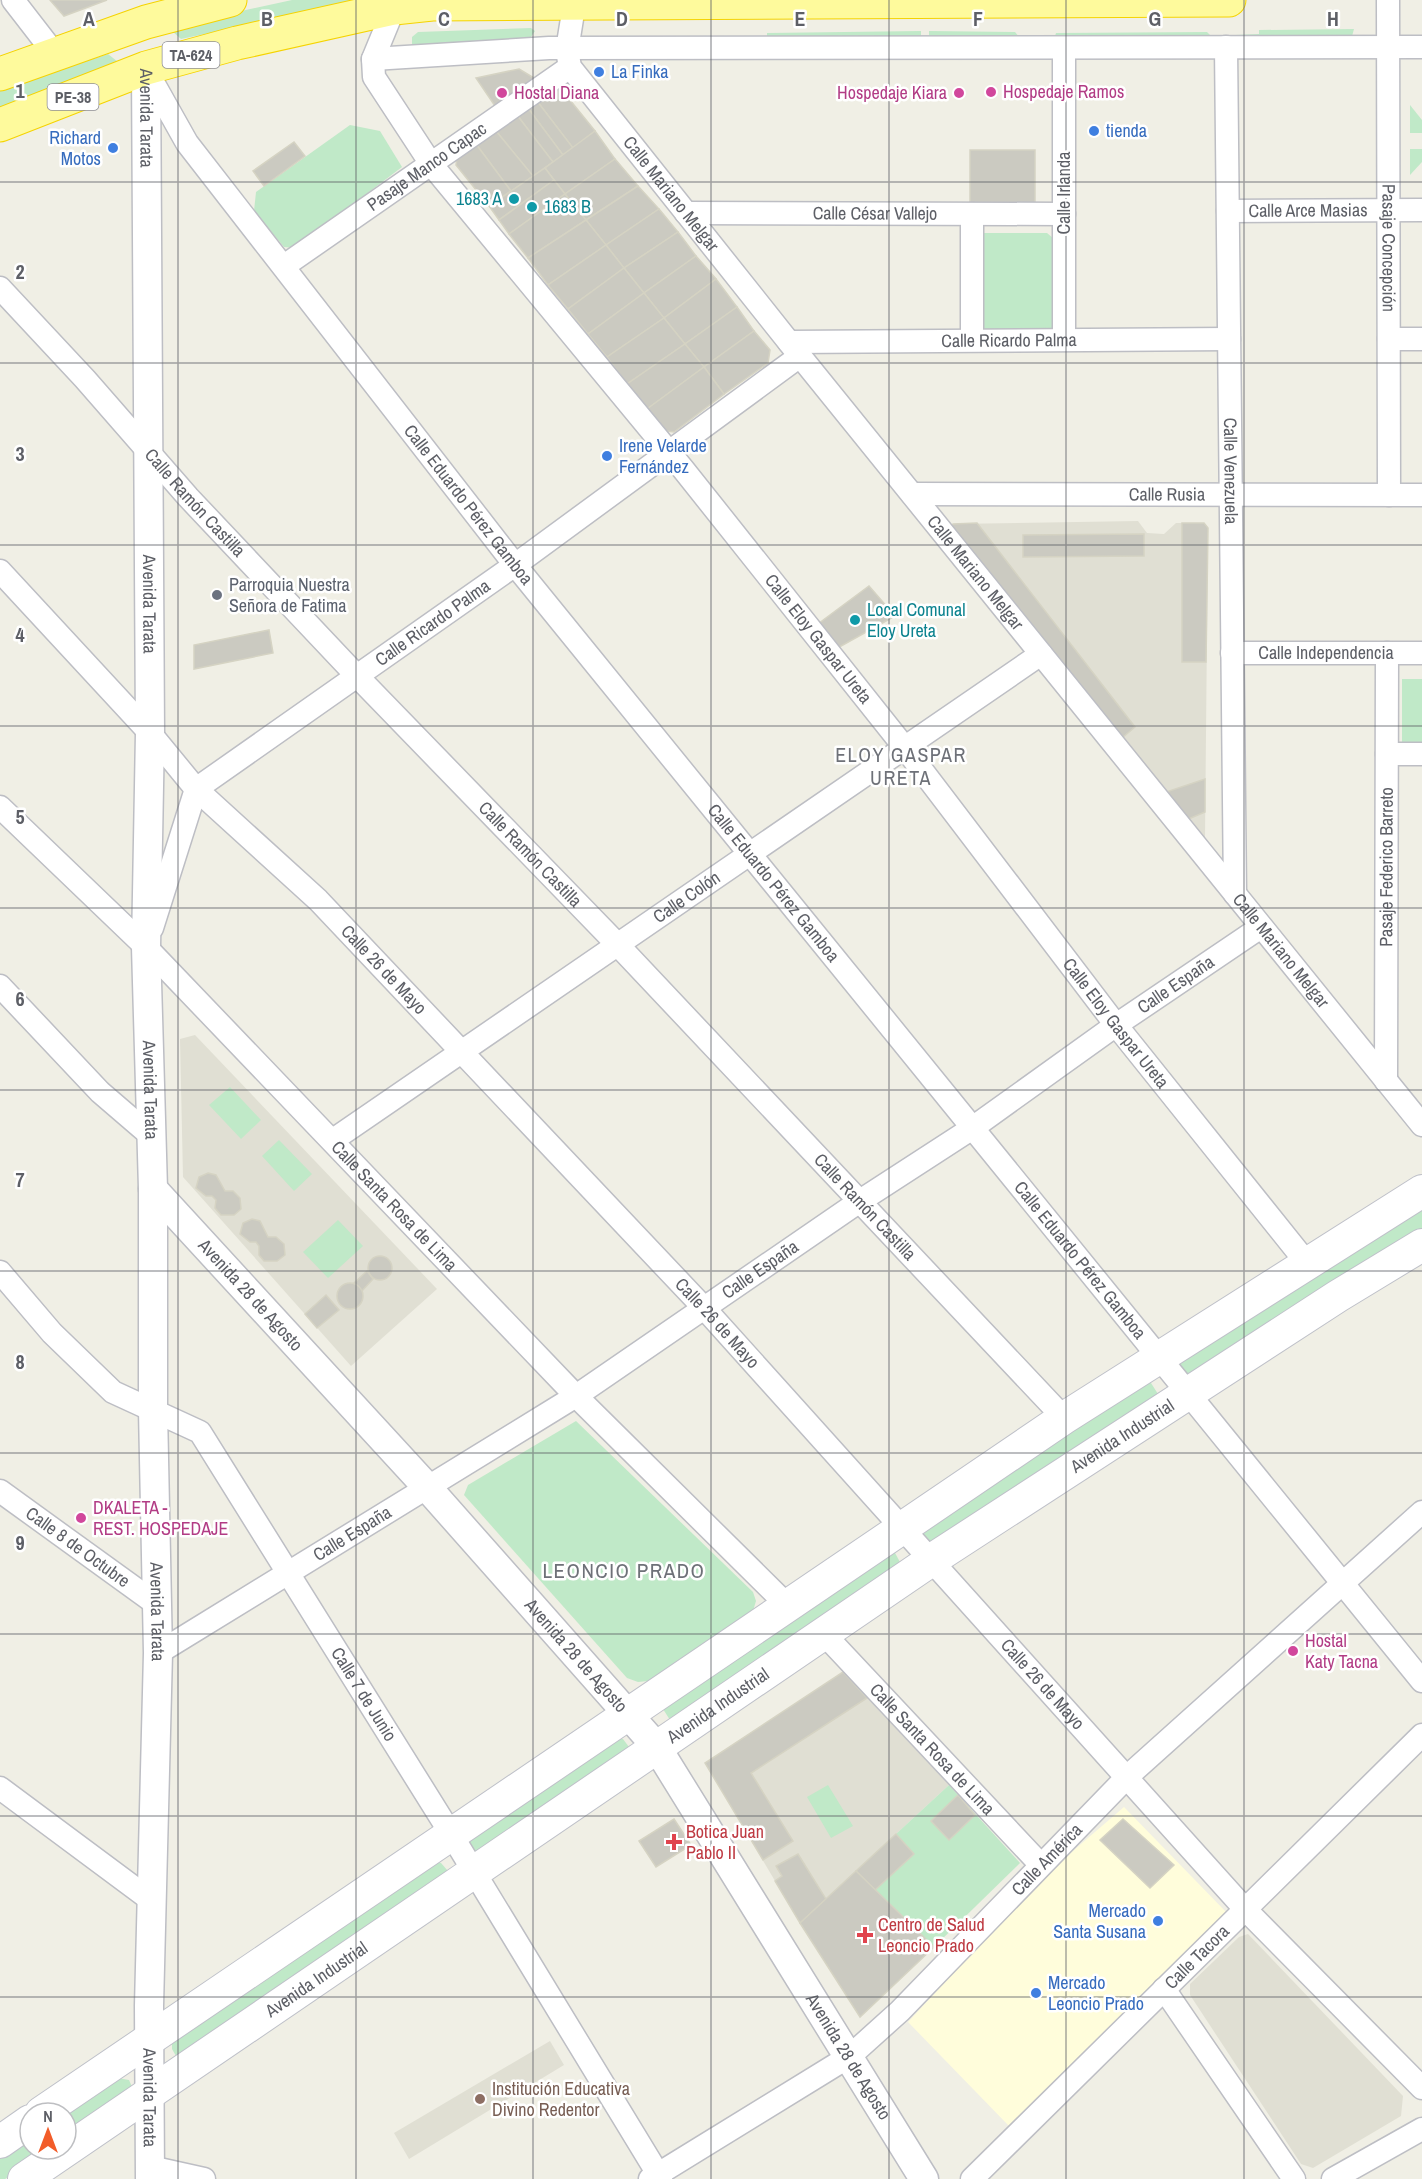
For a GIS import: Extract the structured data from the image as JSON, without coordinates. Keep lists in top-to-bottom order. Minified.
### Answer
{"streets":{"highway":["TA-624","PE-38","Avenida Tarata"],"main road":["Avenida Industrial"],"street":["Pasaje Manco Capac","Calle Mariano Melgar","Calle Irlanda","Calle Arce Masias","Calle César Vallejo","Pasaje Concepción","Calle Ricardo Palma","Calle Venezuela","Calle Rusia","Calle Ramón Castilla","Calle Eduardo Pérez Gamboa","Calle Eloy Gaspar Ureta","Calle Independencia","Pasaje Federico Barreto","Calle Colón","Calle 26 de Mayo","Calle España","Calle Santa Rosa de Lima","Avenida 28 de Agosto","Calle 8 de Octubre","Calle 7 de Junio","Calle América","Calle Tacora"]},"crossings":[["TA-624","PE-38"],["TA-624","Avenida Tarata"],["TA-624","Calle Eduardo Pérez Gamboa"],["PE-38","Avenida Tarata"],["PE-38","Calle Eduardo Pérez Gamboa"],["Avenida Tarata","Calle Ramón Castilla"],["Avenida Tarata","Calle Eduardo Pérez Gamboa"],["Avenida Tarata","Calle 26 de Mayo"],["Avenida Tarata","Calle España"],["Avenida Tarata","Calle Santa Rosa de Lima"],["Avenida Tarata","Avenida 28 de Agosto"],["Avenida Tarata","Avenida Industrial"],["Avenida Tarata","Calle 8 de Octubre"],["Avenida Tarata","Calle 7 de Junio"],["Pasaje Manco Capac","Calle Mariano Melgar"],["Pasaje Manco Capac","Calle Eduardo Pérez Gamboa"],["Pasaje Manco Capac","Calle Eloy Gaspar Ureta"],["Calle Mariano Melgar","Calle César Vallejo"],["Calle Mariano Melgar","Calle Ricardo Palma"],["Calle Mariano Melgar","Calle Venezuela"],["Calle Mariano Melgar","Calle Rusia"],["Calle Mariano Melgar","Pasaje Federico Barreto"],["Calle Mariano Melgar","Calle Colón"],["Calle Mariano Melgar","Calle España"],["Calle Irlanda","Calle César Vallejo"],["Calle Irlanda","Calle Ricardo Palma"],["Calle Arce Masias","Pasaje Concepción"],["Calle Arce Masias","Calle Venezuela"],["Pasaje Concepción","Calle Rusia"],["Calle Ricardo Palma","Calle Venezuela"],["Calle Ricardo Palma","Calle Ramón Castilla"],["Calle Ricardo Palma","Calle Eduardo Pérez Gamboa"],["Calle Ricardo Palma","Calle Eloy Gaspar Ureta"],["Calle Ricardo Palma","Calle 26 de Mayo"],["Calle Venezuela","Calle Rusia"],["Calle Venezuela","Calle Independencia"],["Calle Ramón Castilla","Calle Colón"],["Calle Ramón Castilla","Calle España"],["Calle Eduardo Pérez Gamboa","Calle Colón"],["Calle Eduardo Pérez Gamboa","Calle España"],["Calle Eduardo Pérez Gamboa","Avenida Industrial"],["Calle Eduardo Pérez Gamboa","Calle América"],["Calle Eloy Gaspar Ureta","Calle Colón"],["Calle Eloy Gaspar Ureta","Calle España"],["Calle Independencia","Pasaje Federico Barreto"],["Calle Colón","Calle 26 de Mayo"],["Calle Colón","Calle Santa Rosa de Lima"],["Calle 26 de Mayo","Calle España"],["Calle 26 de Mayo","Avenida Industrial"],["Calle 26 de Mayo","Calle América"],["Calle 26 de Mayo","Calle Tacora"],["Calle España","Calle Santa Rosa de Lima"],["Calle España","Avenida 28 de Agosto"],["Calle España","Calle 7 de Junio"],["Calle Santa Rosa de Lima","Avenida Industrial"],["Calle Santa Rosa de Lima","Calle América"],["Avenida 28 de Agosto","Avenida Industrial"],["Avenida 28 de Agosto","Calle América"],["Avenida Industrial","Calle 7 de Junio"],["Calle 7 de Junio","Calle América"]],"districts":["ELOY GASPAR URETA","LEONCIO PRADO"],"places":{"other":["La Finka","Hospedaje Ramos","Hostal Diana","Hospedaje Kiara","tienda","Richard Motos","1683 A","1683 B","Irene Velarde Fernández","Parroquia Nuestra Señora de Fatima","Local Comunal Eloy Ureta","DKALETA - REST. HOSPEDAJE","Hostal Katy Tacna","Mercado Santa Susana","Mercado Leoncio Prado","Institución Educativa Divino Redentor"],"health":["Botica Juan Pablo II","Centro de Salud Leoncio Prado"]},"north":"top","grid":{"columns":["A","B","C","D","E","F","G","H"],"rows":["1","2","3","4","5","6","7","8","9"]}}
